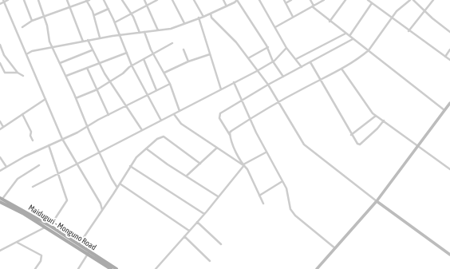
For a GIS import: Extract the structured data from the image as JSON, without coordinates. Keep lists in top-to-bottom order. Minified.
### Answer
{"streets":{"main road":["Maiduguri - Monguno Road"]}}
